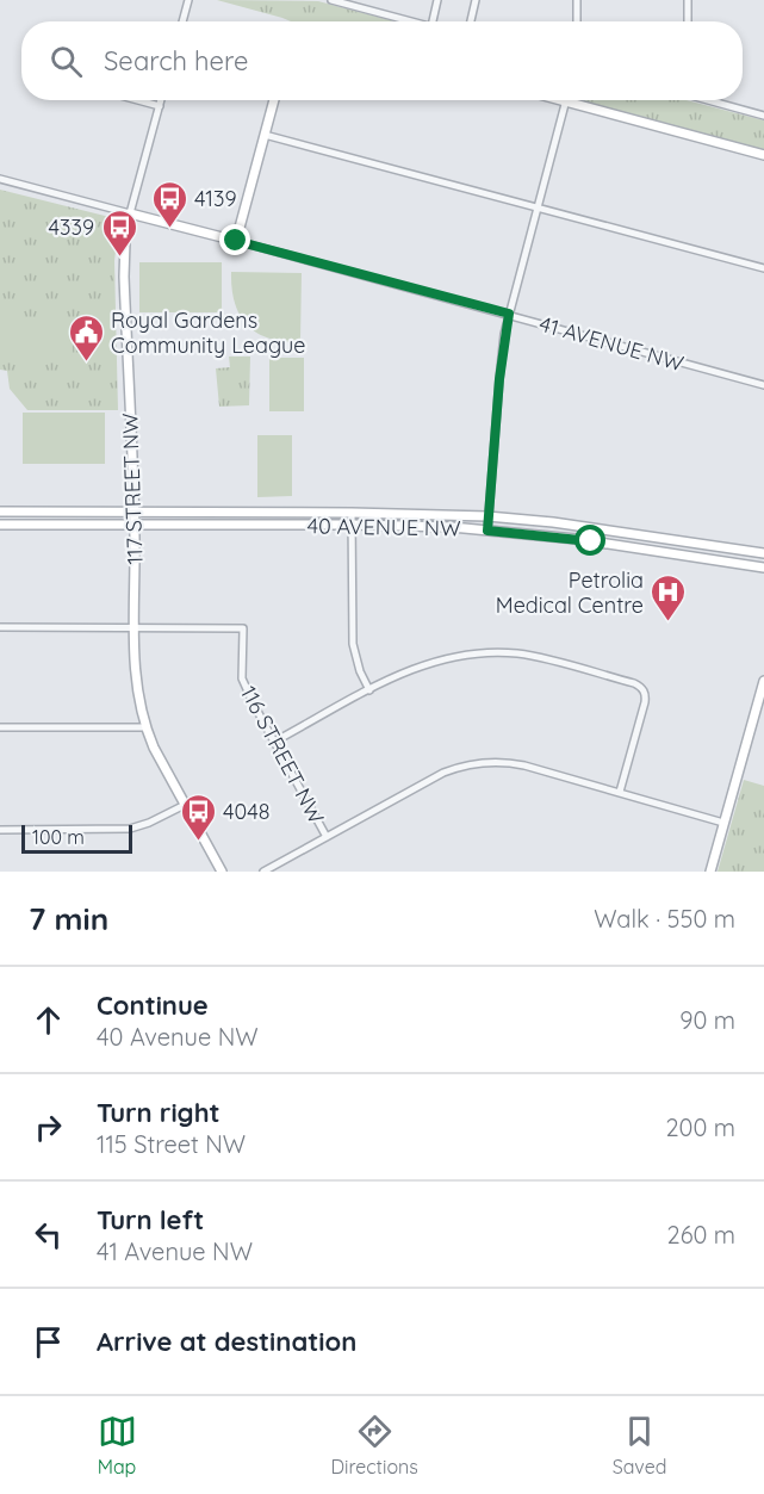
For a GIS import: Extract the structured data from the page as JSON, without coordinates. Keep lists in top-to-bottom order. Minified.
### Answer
{"streets":{"street":["41 AVENUE NW","117 STREET NW","40 AVENUE NW","116 STREET NW"]},"crossings":[["41 AVENUE NW","117 STREET NW"],["117 STREET NW","40 AVENUE NW"],["117 STREET NW","116 STREET NW"]],"places":{"bus stop":["4139","4339","4048"],"public building":["Royal Gardens Community League"],"hospital":["Petrolia Medical Centre"]},"scale_bar":"100 m","page":{"search":"Search here","scale":"100 m","heading":["7 min","Walk · 550 m"],"list":[["Continue","40 Avenue NW","90 m"],["Turn right","115 Street NW","200 m"],["Turn left","41 Avenue NW","260 m"],"Arrive at destination"],"nav":["Map","Directions","Saved"]}}
